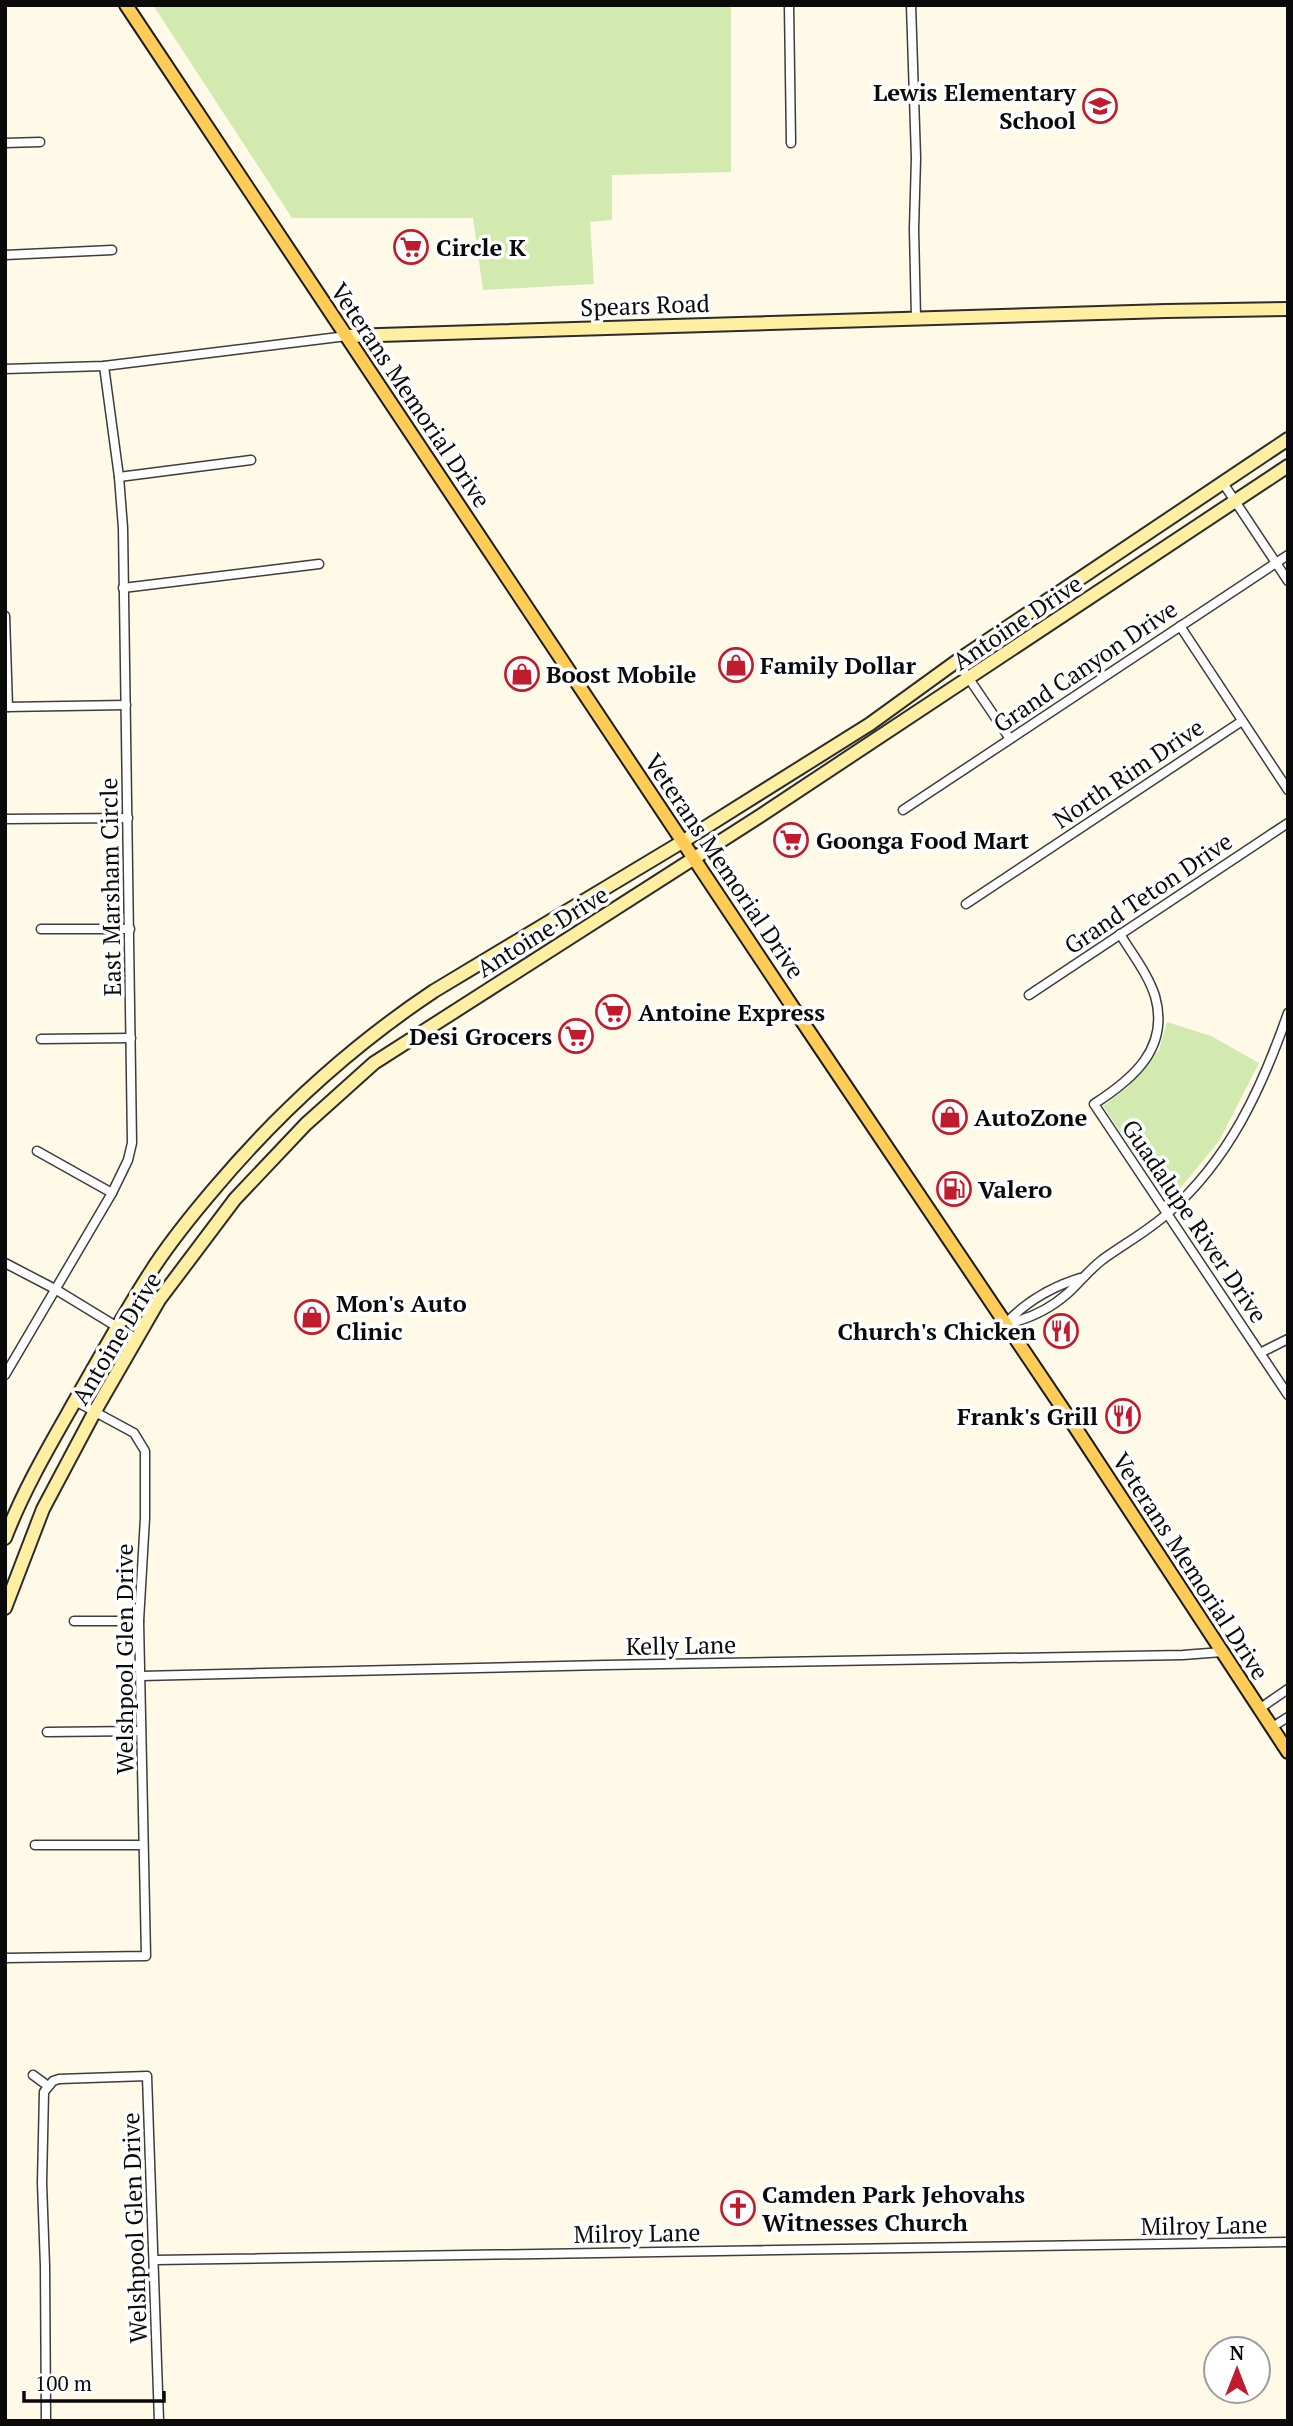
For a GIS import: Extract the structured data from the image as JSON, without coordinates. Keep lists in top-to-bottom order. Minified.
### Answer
{"streets":{"main road":["Spears Road","Veterans Memorial Drive","Antoine Drive"],"street":["Grand Canyon Drive","North Rim Drive","East Marsham Circle","Grand Teton Drive","Guadalupe River Drive","Kelly Lane","Welshpool Glen Drive","Milroy Lane"]},"crossings":[["Spears Road","Veterans Memorial Drive"],["Spears Road","East Marsham Circle"],["Veterans Memorial Drive","Antoine Drive"],["Veterans Memorial Drive","Kelly Lane"],["Antoine Drive","Welshpool Glen Drive"],["Grand Teton Drive","Guadalupe River Drive"],["Kelly Lane","Welshpool Glen Drive"],["Welshpool Glen Drive","Milroy Lane"]],"places":{"school or university":["Lewis Elementary School"],"supermarket":["Circle K","Goonga Food Mart","Antoine Express","Desi Grocers"],"shop":["Family Dollar","Boost Mobile","AutoZone","Mon's Auto Clinic"],"fuel station":["Valero"],"restaurant":["Church's Chicken","Frank's Grill"],"church":["Camden Park Jehovahs Witnesses Church"]},"scale_bar":"100 m","north":"top"}
